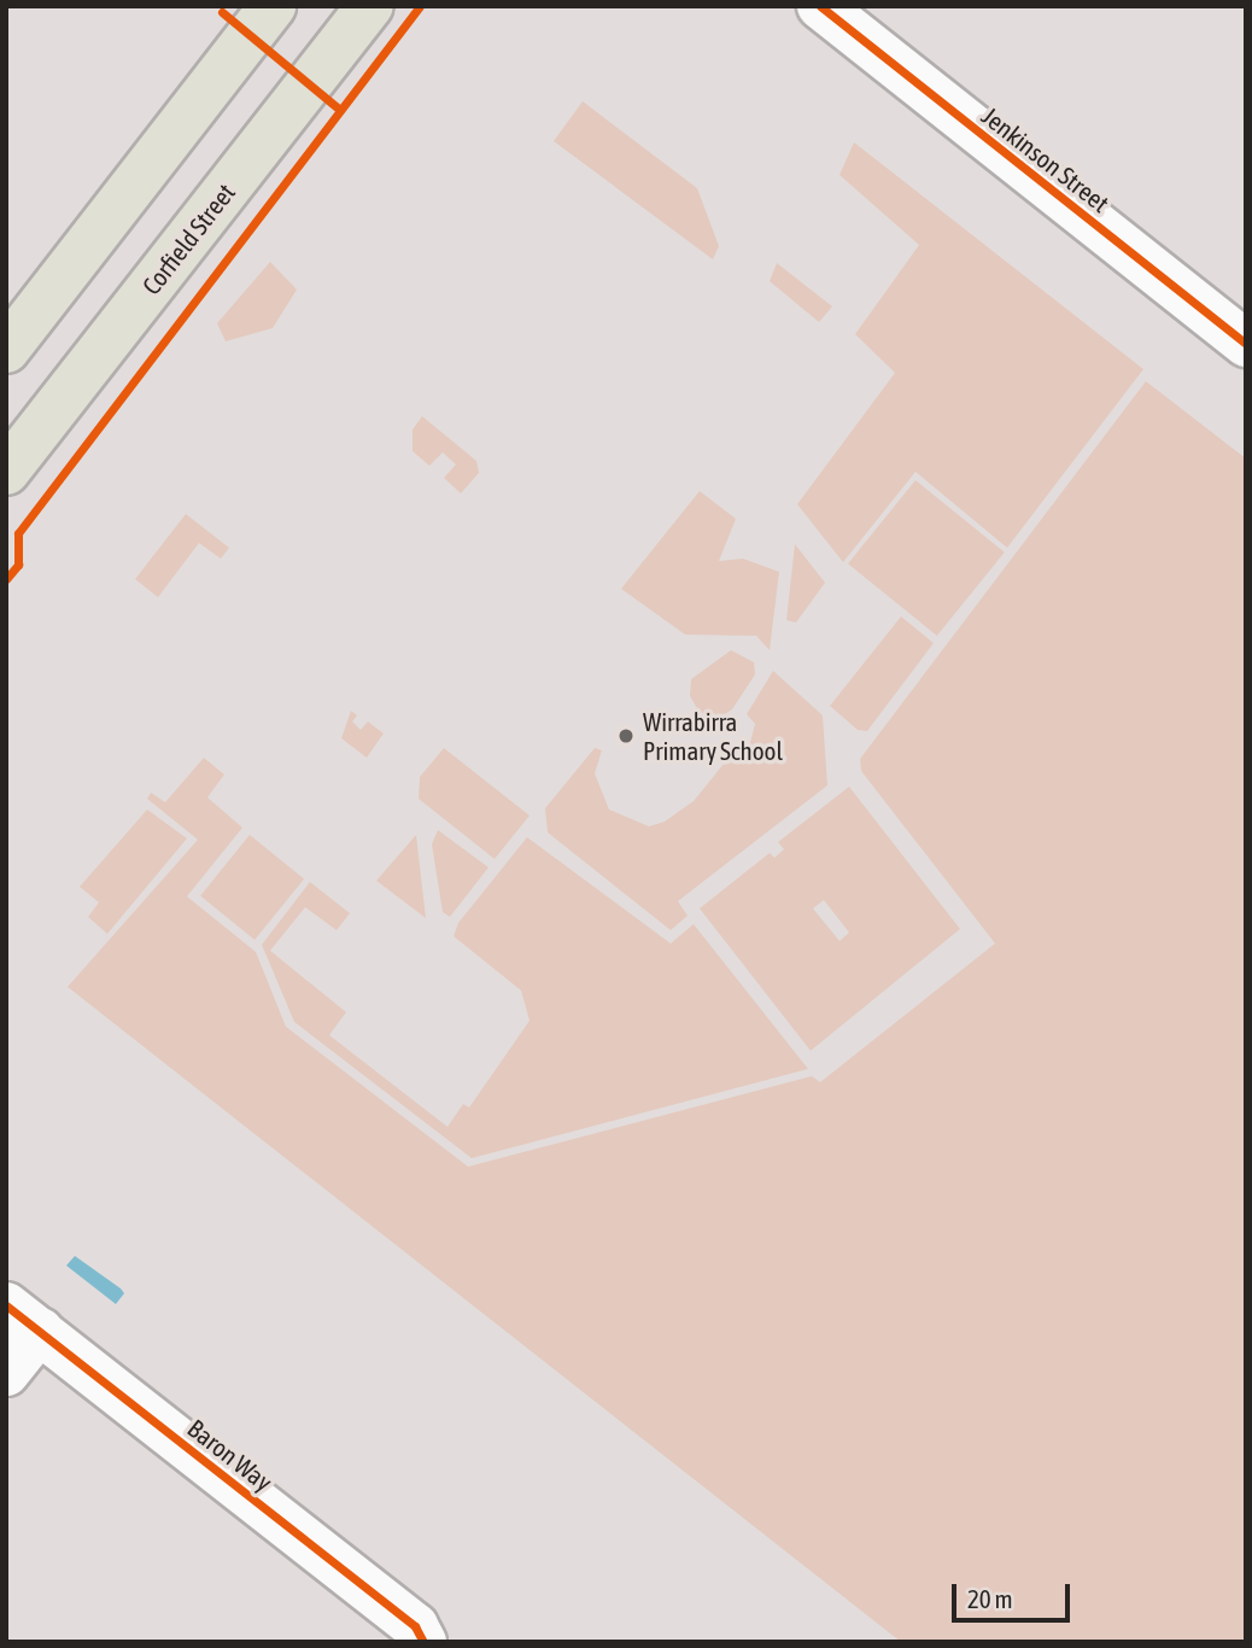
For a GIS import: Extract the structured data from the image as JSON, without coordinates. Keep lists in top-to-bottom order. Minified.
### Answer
{"streets":{"main road":["Corfield Street"],"street":["Jenkinson Street","Baron Way"]},"places":["Wirrabirra Primary School"],"scale_bar":"20 m"}
